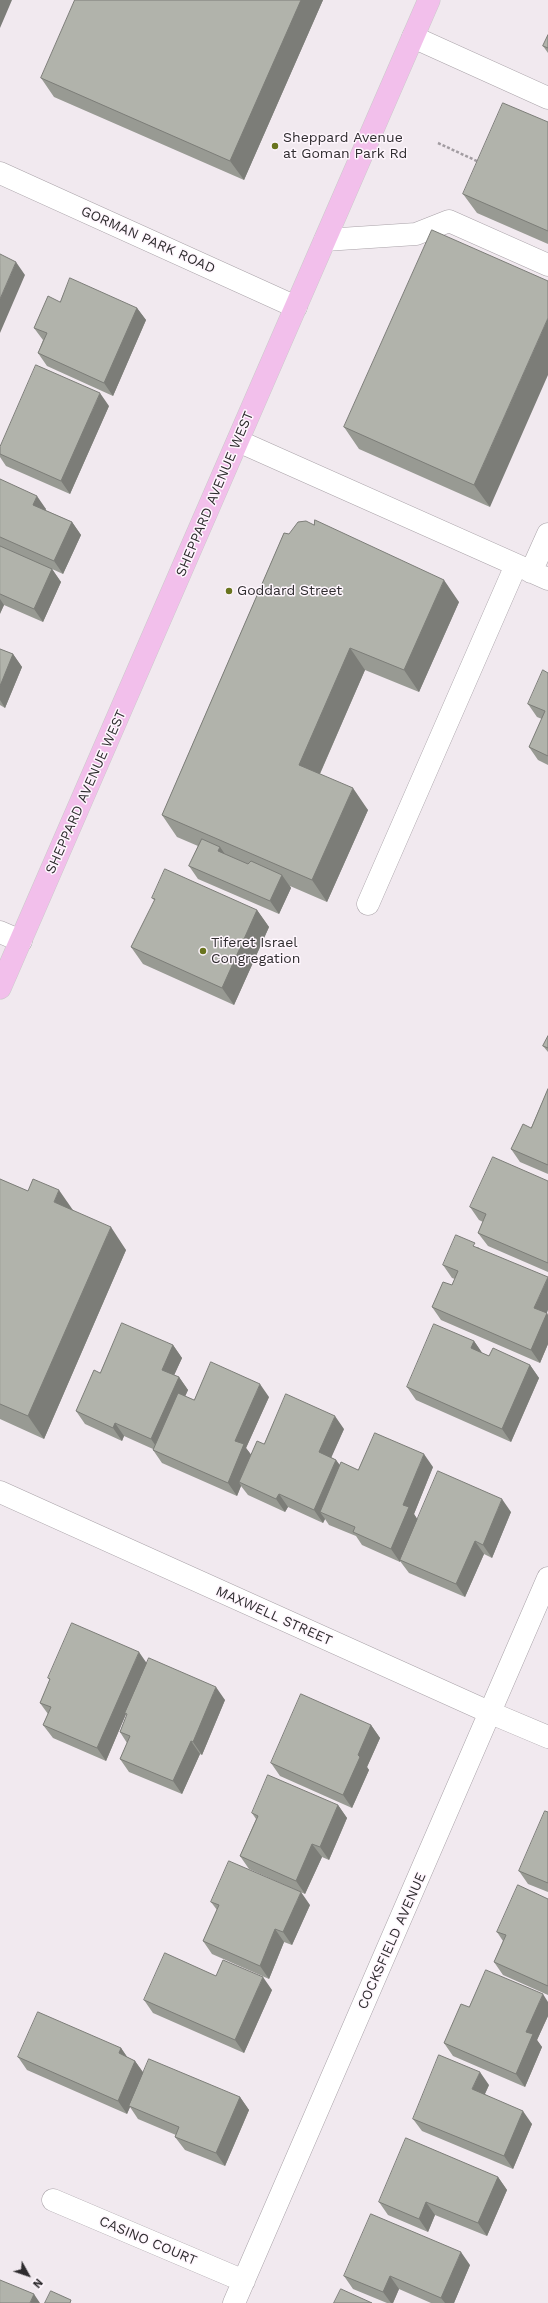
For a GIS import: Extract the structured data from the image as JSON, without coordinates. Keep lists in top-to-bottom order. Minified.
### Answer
{"streets":{"main road":["SHEPPARD AVENUE WEST"],"street":["GORMAN PARK ROAD","MAXWELL STREET","COCKSFIELD AVENUE","CASINO COURT"]},"crossings":[["GORMAN PARK ROAD","SHEPPARD AVENUE WEST"],["MAXWELL STREET","COCKSFIELD AVENUE"],["COCKSFIELD AVENUE","CASINO COURT"]],"places":["Sheppard Avenue at Goman Park Rd","Goddard Street","Tiferet Israel Congregation"],"north":"bottom right"}
